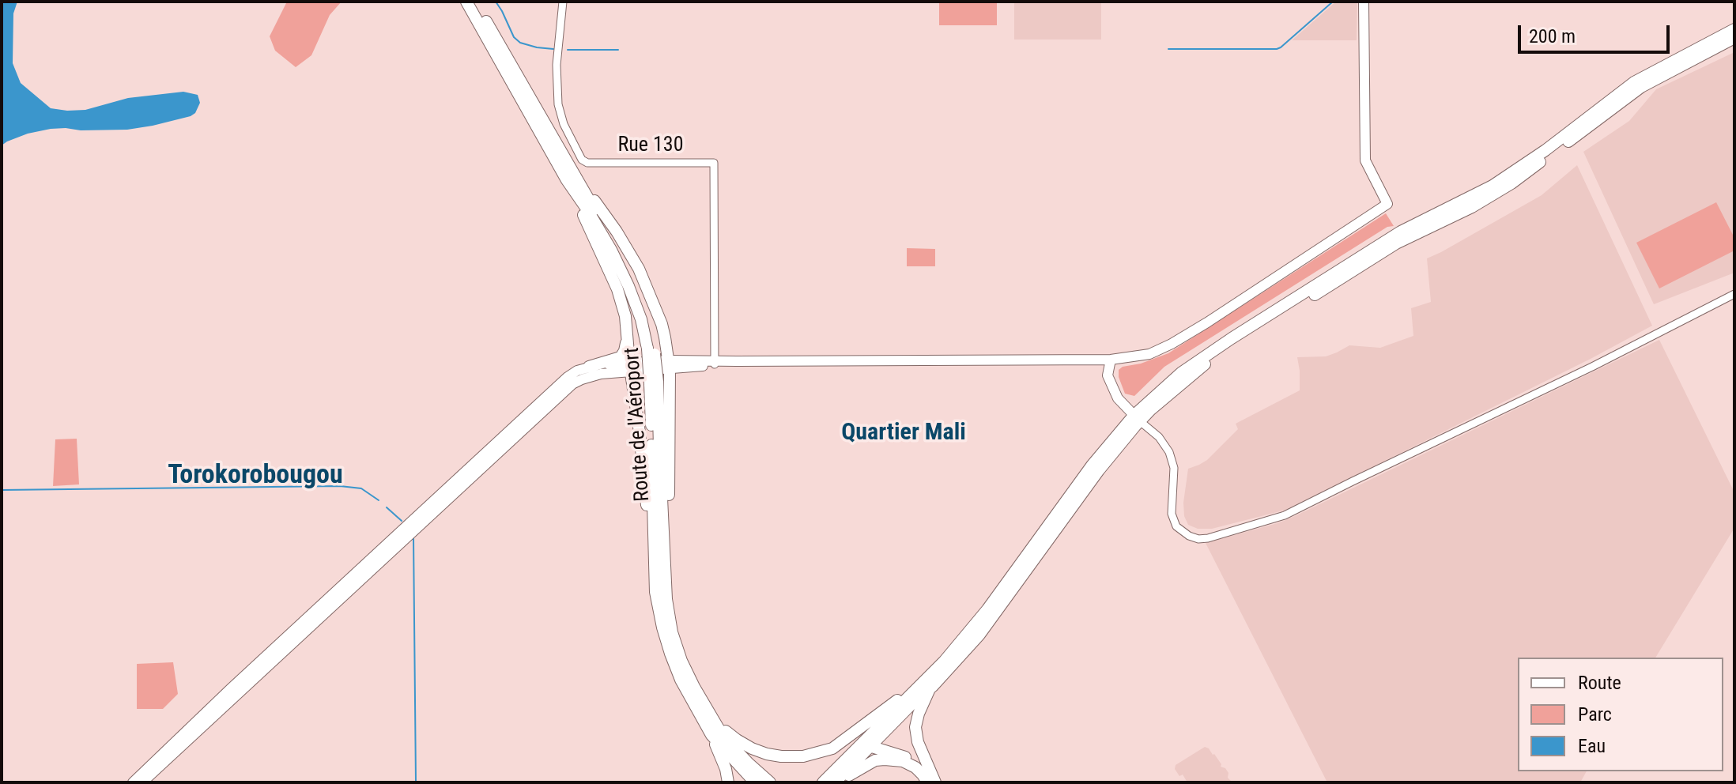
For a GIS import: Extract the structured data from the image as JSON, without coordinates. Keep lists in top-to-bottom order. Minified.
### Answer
{"streets":{"highway":["Route de l'Aéroport"],"street":["Rue 130"]},"districts":["Quartier Mali","Torokorobougou"],"legend":["Route","Parc","Eau"],"scale_bar":"200 m"}
